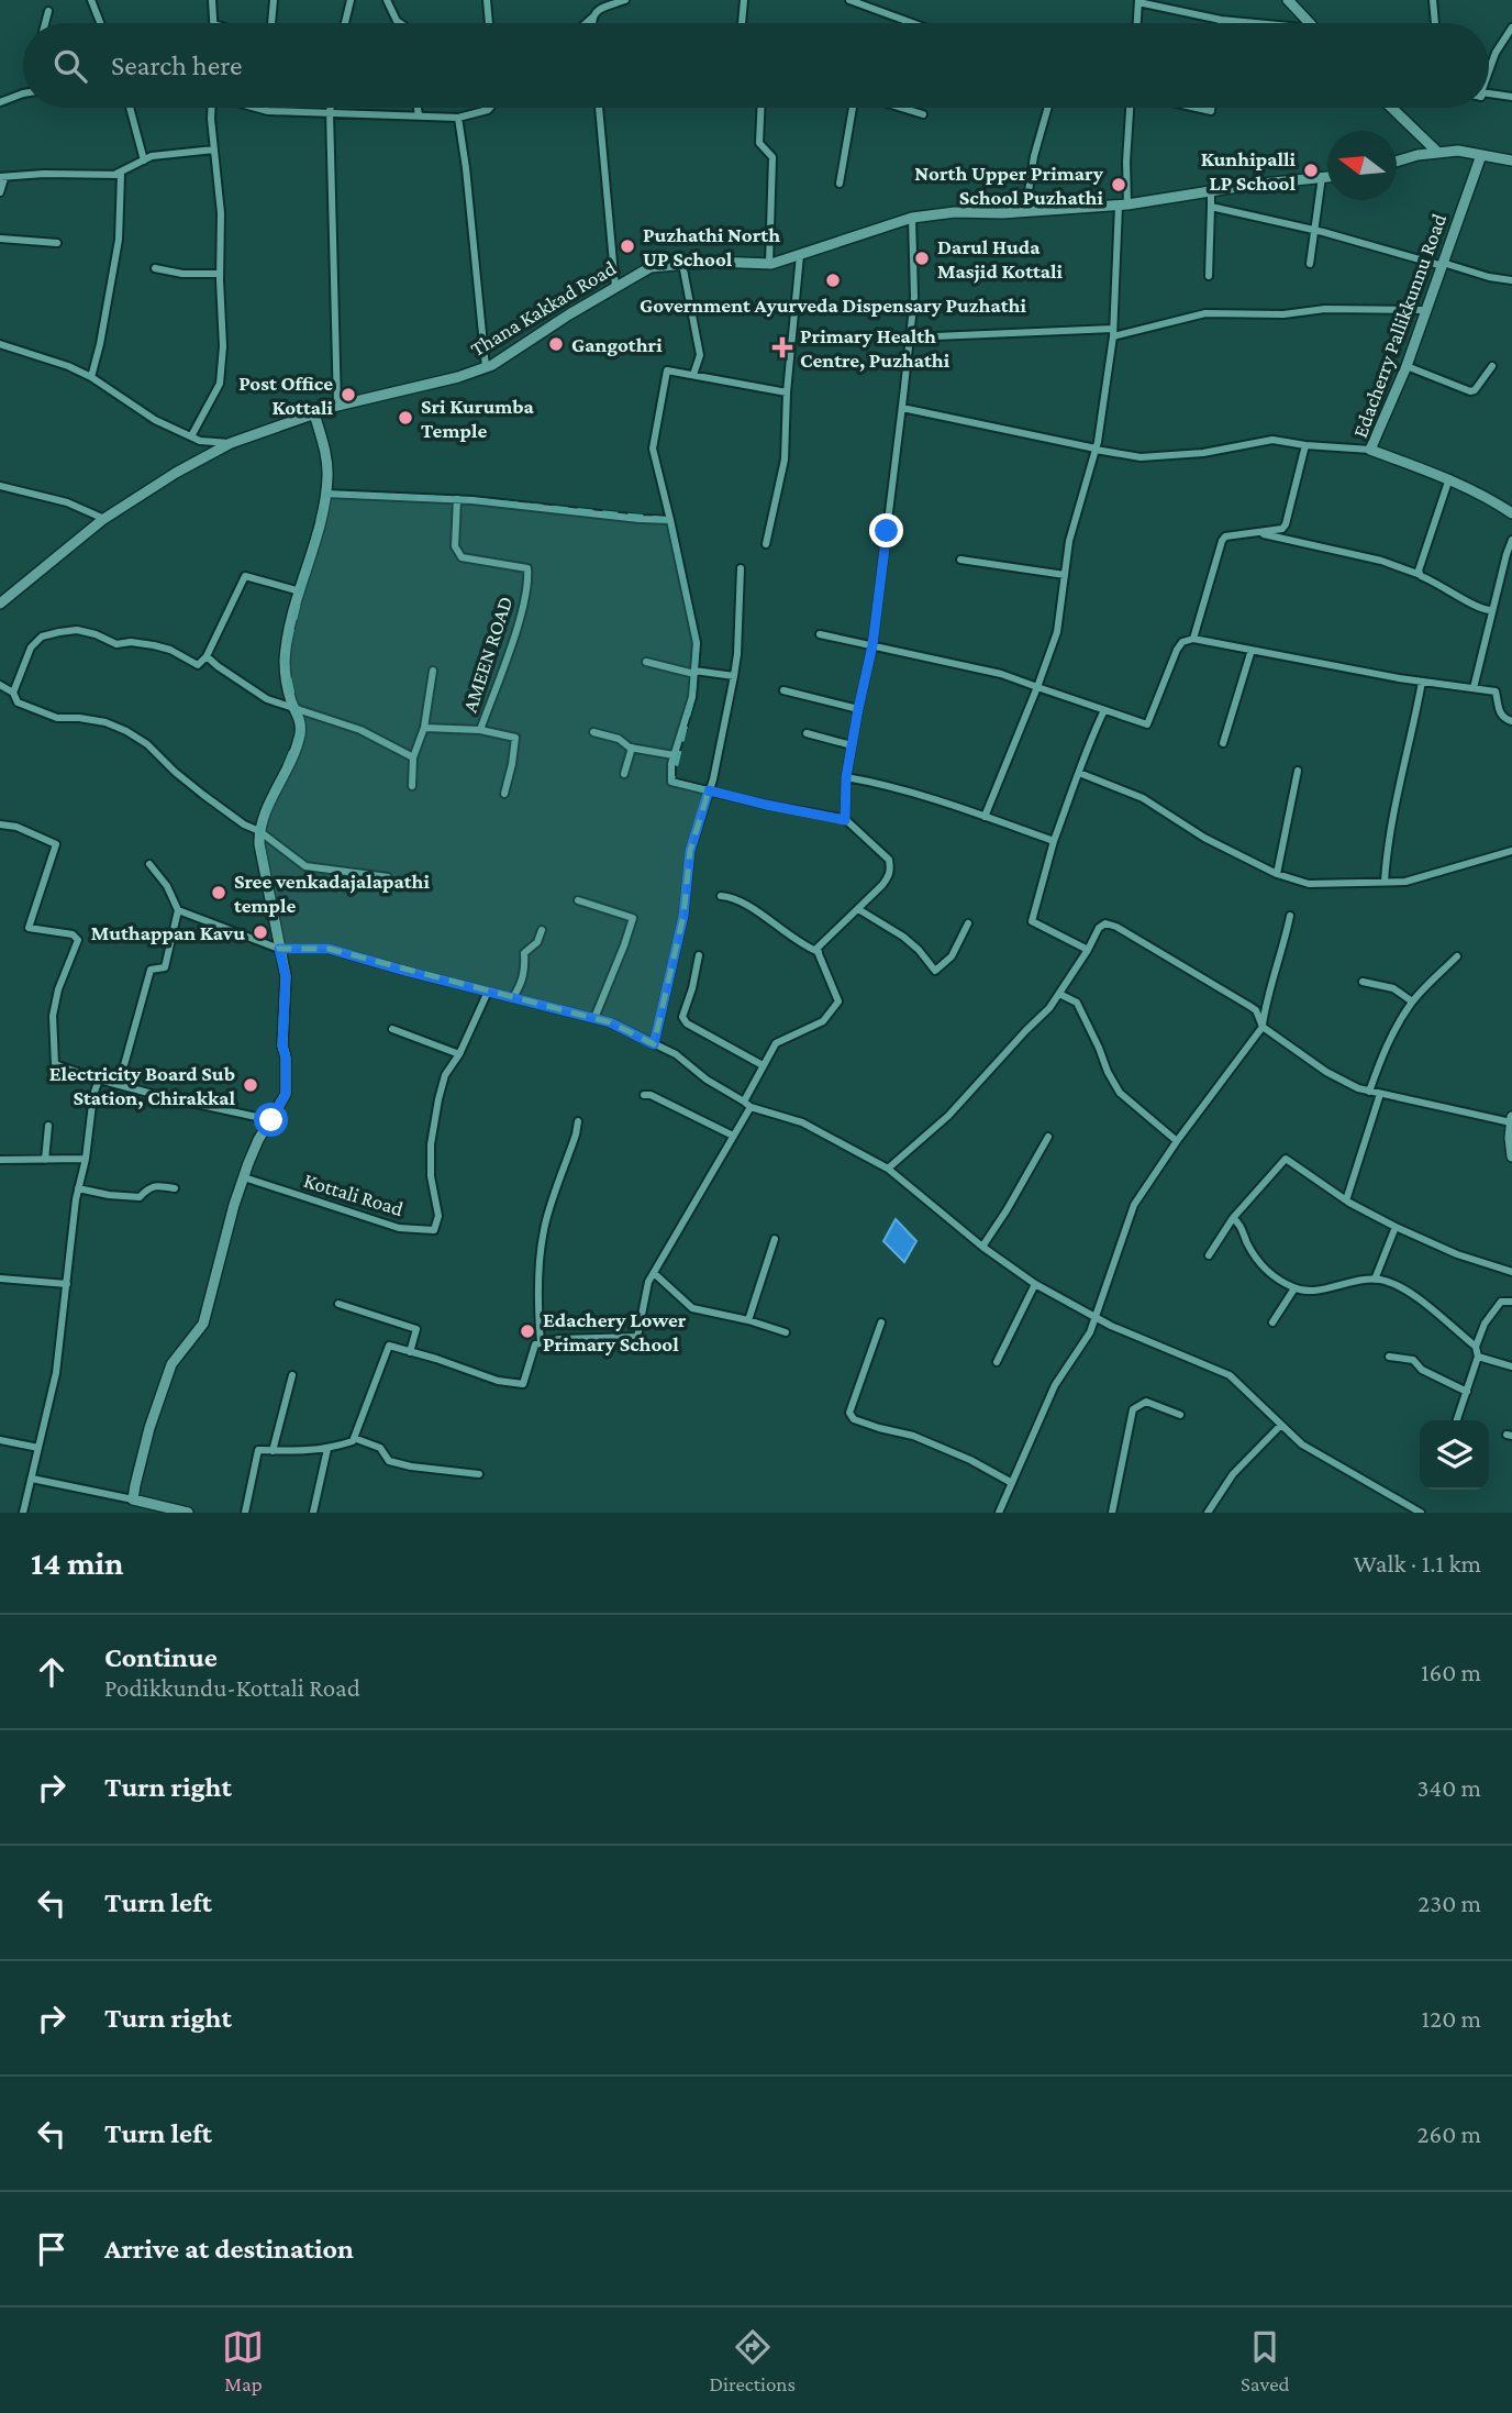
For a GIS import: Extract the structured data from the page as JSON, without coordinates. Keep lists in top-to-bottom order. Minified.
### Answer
{"streets":{"main road":["Thana Kakkad Road","Edacherry Pallikkunnu Road"],"street":["AMEEN ROAD","Kottali Road"]},"places":{"other":["Kunhipalli LP School","North Upper Primary School Puzhathi","Puzhathi North UP School","Darul Huda Masjid Kottali","Government Ayurveda Dispensary Puzhathi","Gangothri","Post Office Kottali","Sri Kurumba Temple","Sree venkadajalapathi temple","Muthappan Kavu","Electricity Board Sub Station, Chirakkal","Edachery Lower Primary School"],"health":["Primary Health Centre, Puzhathi"]},"north":"left","page":{"search":"Search here","heading":["14 min","Walk · 1.1 km"],"list":[["Continue","Podikkundu-Kottali Road","160 m"],["Turn right","340 m"],["Turn left","230 m"],["Turn right","120 m"],["Turn left","260 m"],"Arrive at destination"],"nav":["Map","Directions","Saved"]}}
